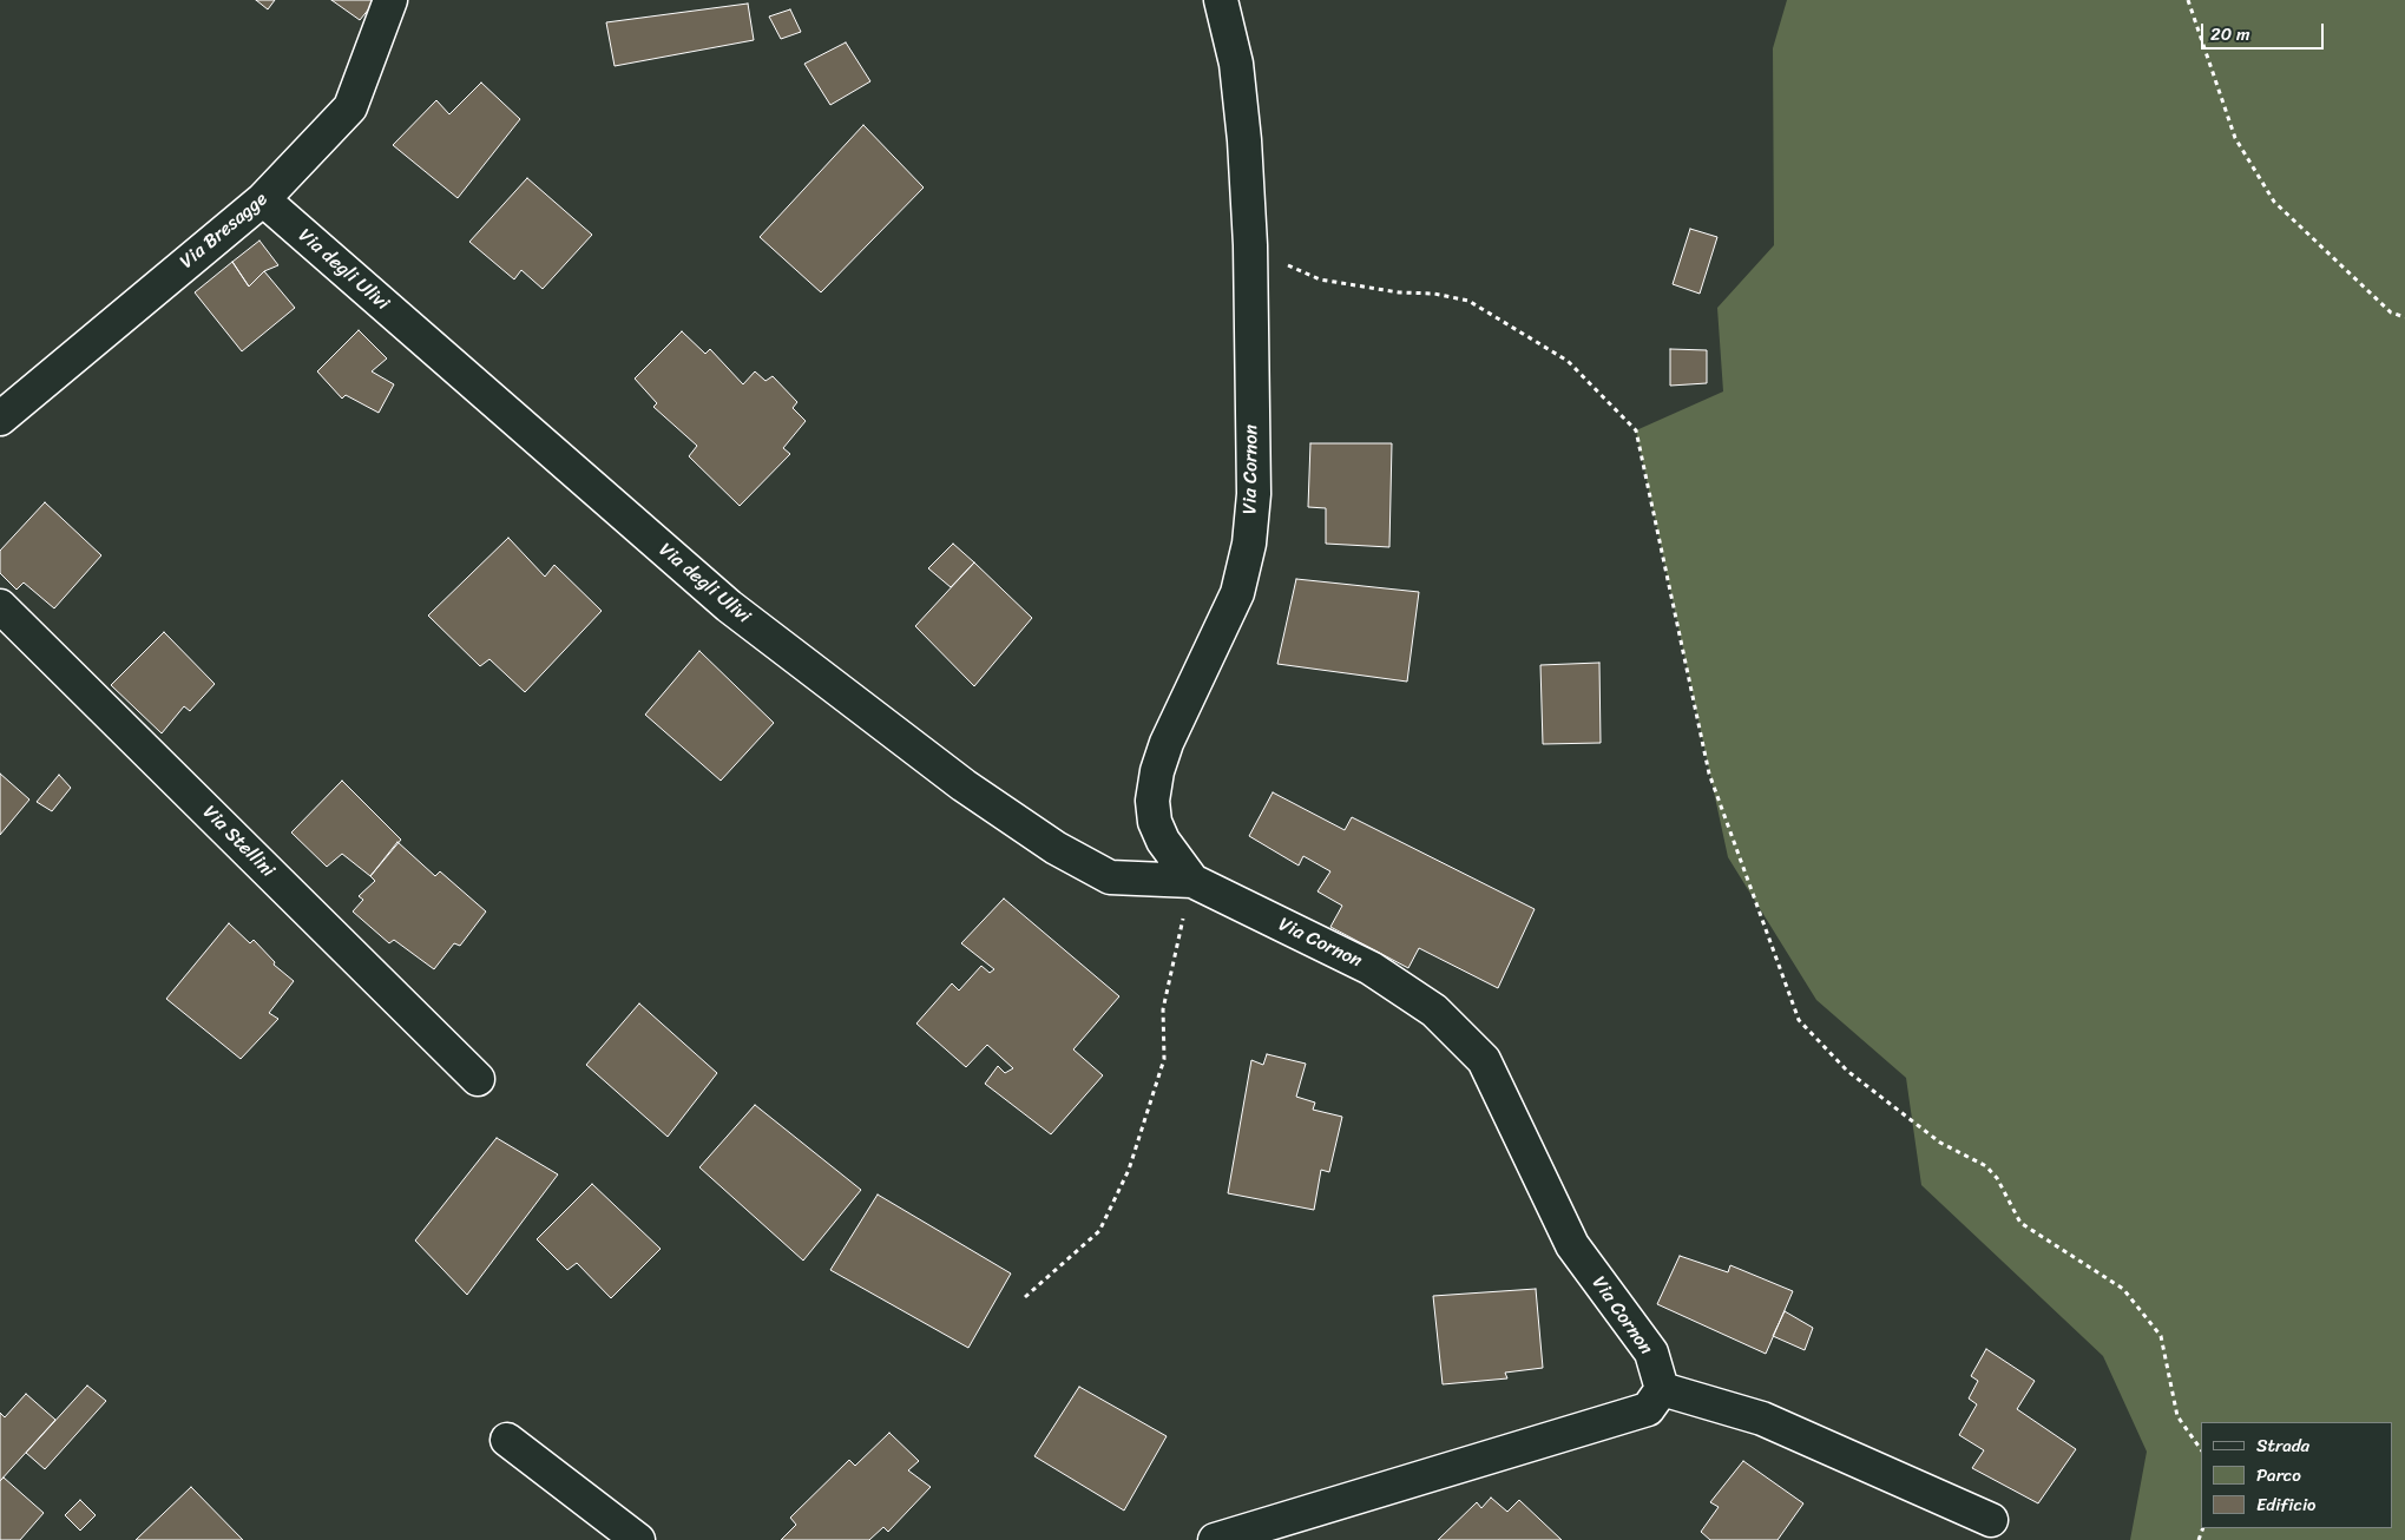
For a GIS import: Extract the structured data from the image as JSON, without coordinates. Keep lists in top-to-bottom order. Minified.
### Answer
{"streets":{"street":["Via Bresagge","Via degli Ulivi","Via Cornon","Via Stellini"]},"crossings":[["Via Bresagge","Via degli Ulivi"],["Via degli Ulivi","Via Cornon"]],"legend":["Strada","Parco","Edificio"],"scale_bar":"20 m"}
